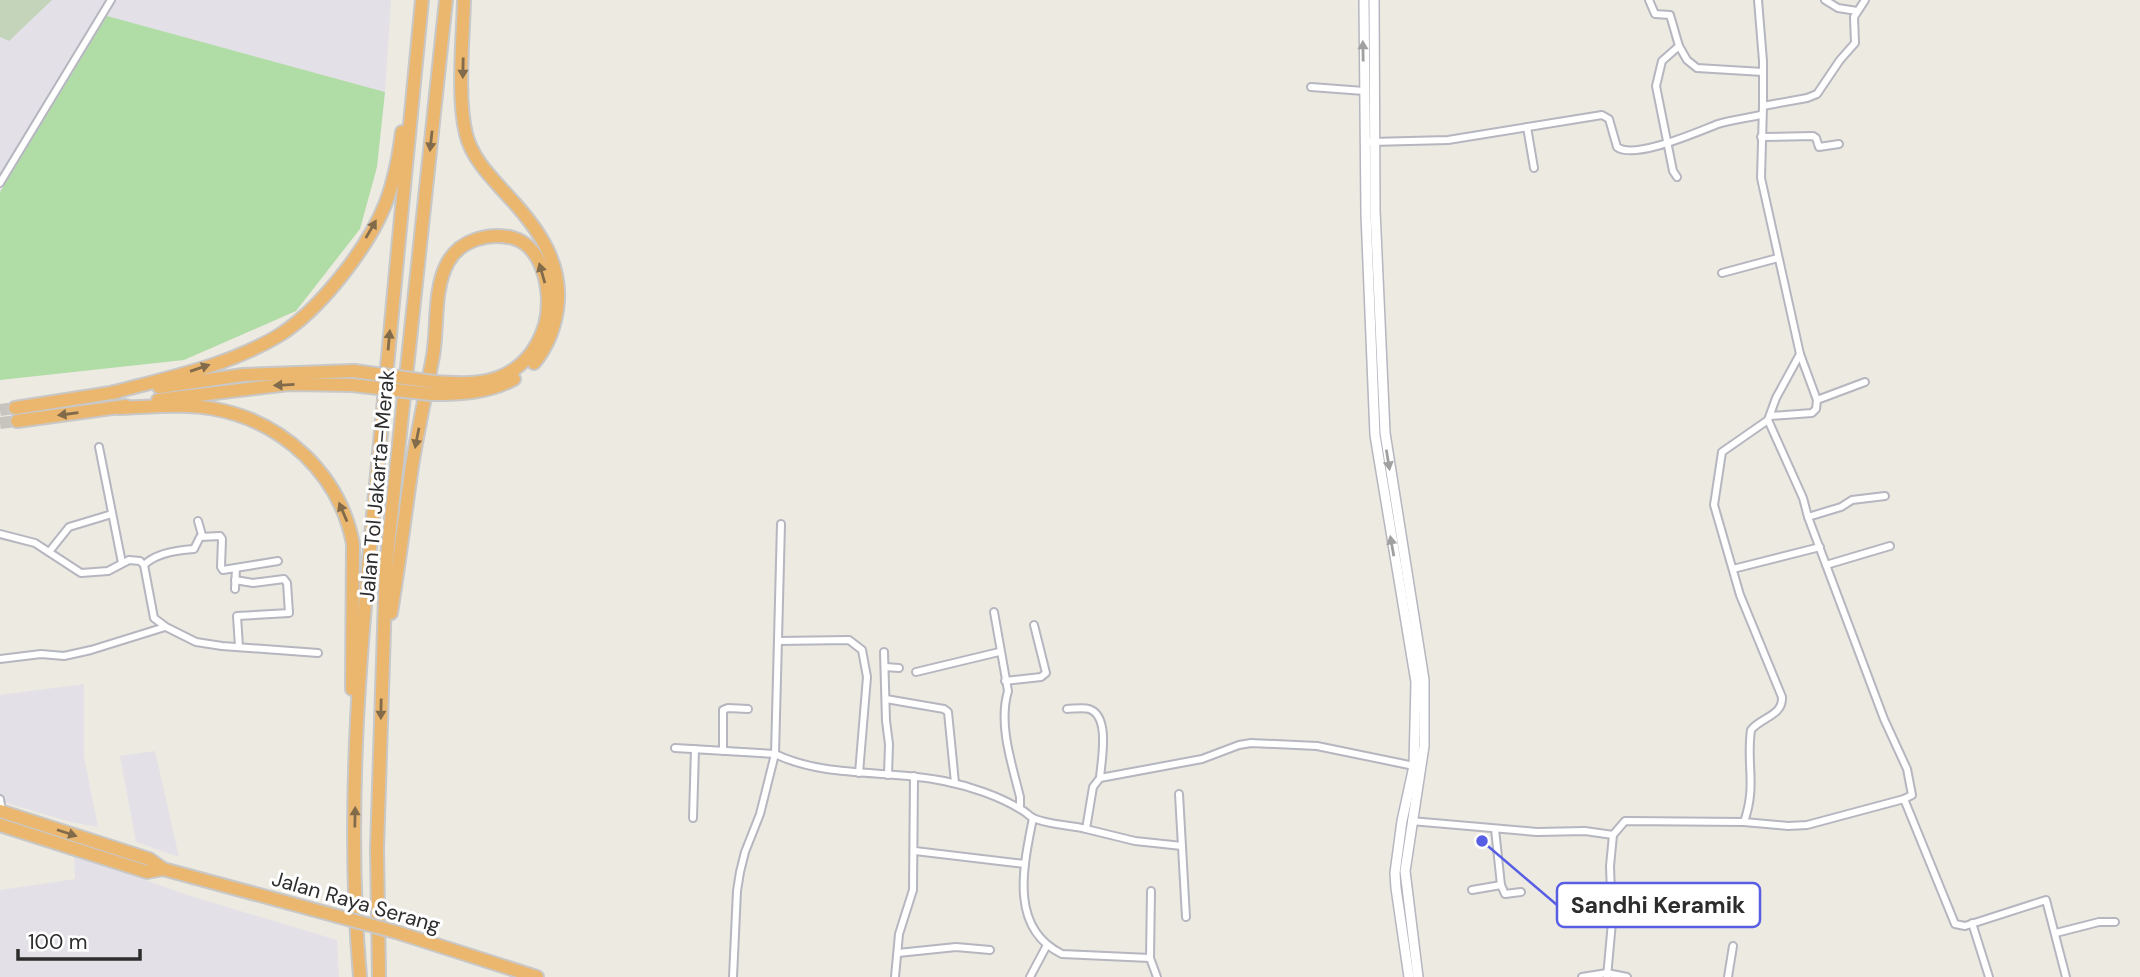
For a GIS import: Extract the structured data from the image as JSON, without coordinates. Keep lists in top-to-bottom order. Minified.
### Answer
{"streets":{"highway":["Jalan Tol Jakarta–Merak","Jalan Raya Serang"]},"places":["Sandhi Keramik"],"scale_bar":"100 m"}
